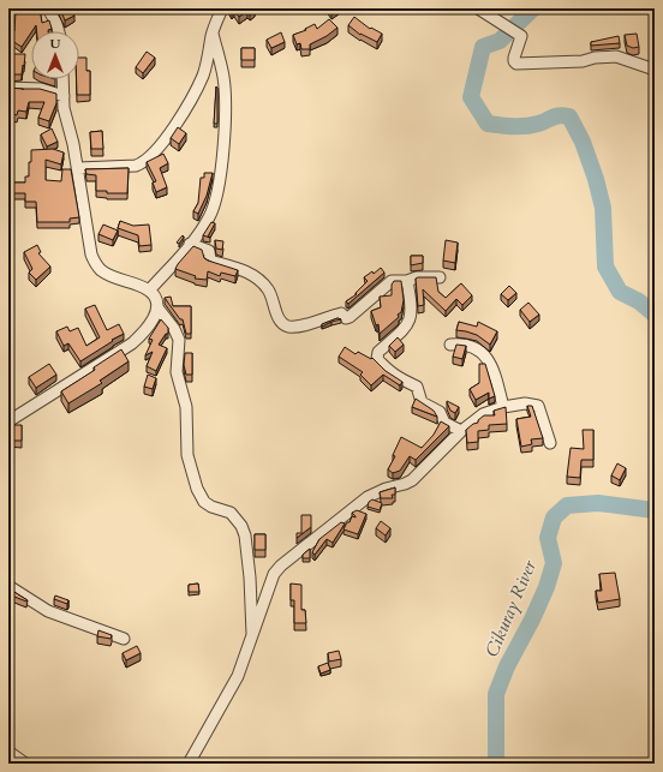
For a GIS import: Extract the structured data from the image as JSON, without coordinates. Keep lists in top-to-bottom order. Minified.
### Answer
{"water":["Cikuray River"],"north":"top"}
